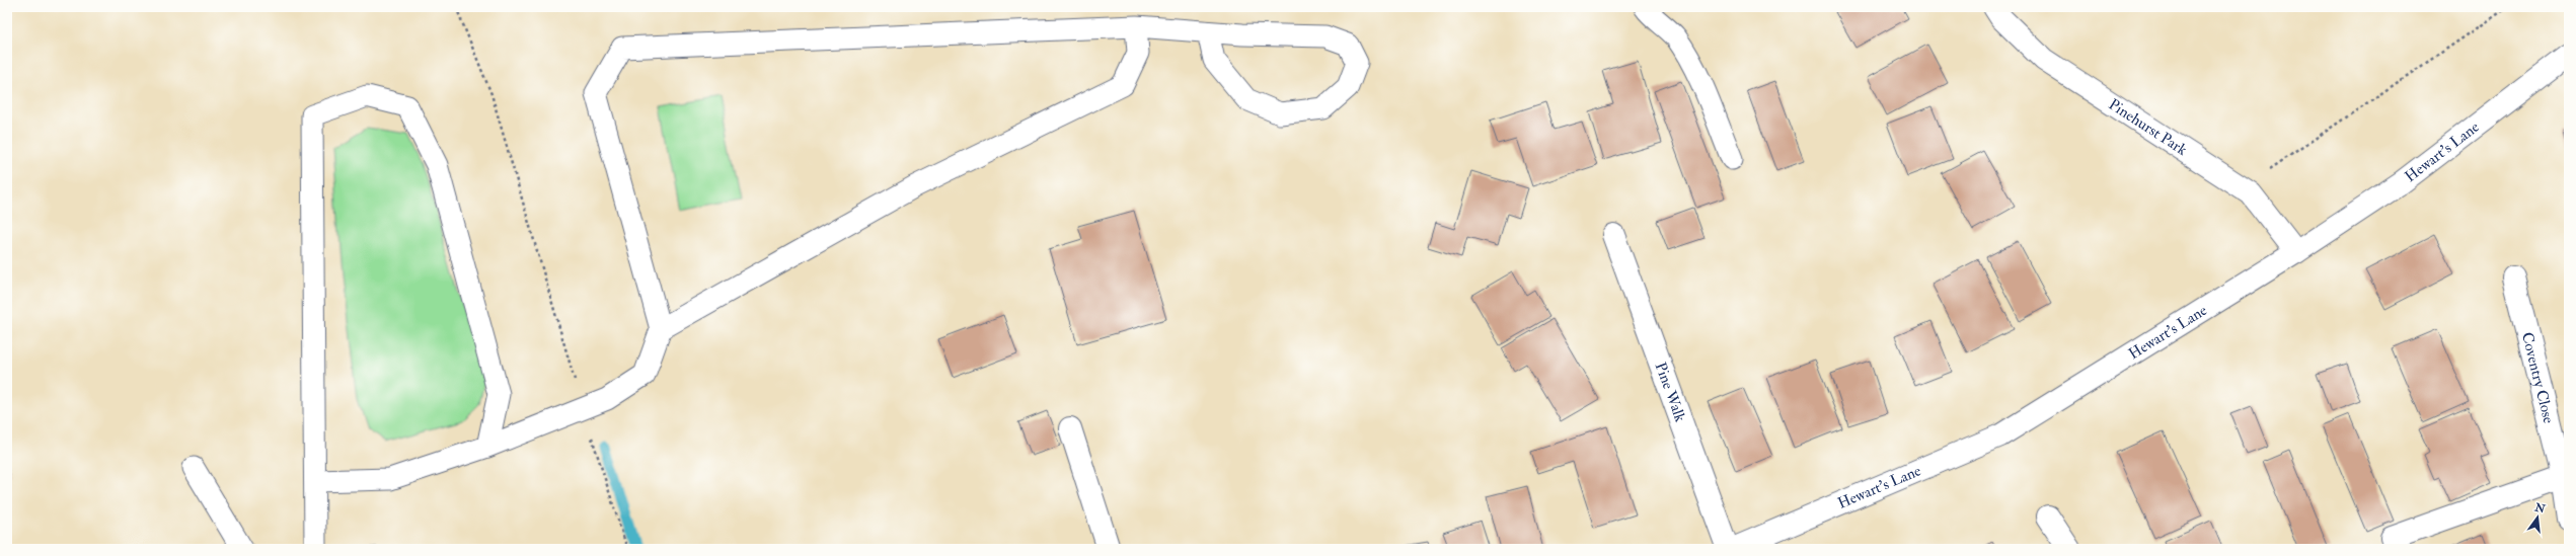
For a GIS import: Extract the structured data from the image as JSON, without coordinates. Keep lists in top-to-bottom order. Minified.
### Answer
{"streets":{"street":["Pinehurst Park","Hewart's Lane","Coventry Close","Pine Walk"]},"crossings":[["Pinehurst Park","Hewart's Lane"]],"north":"top"}
